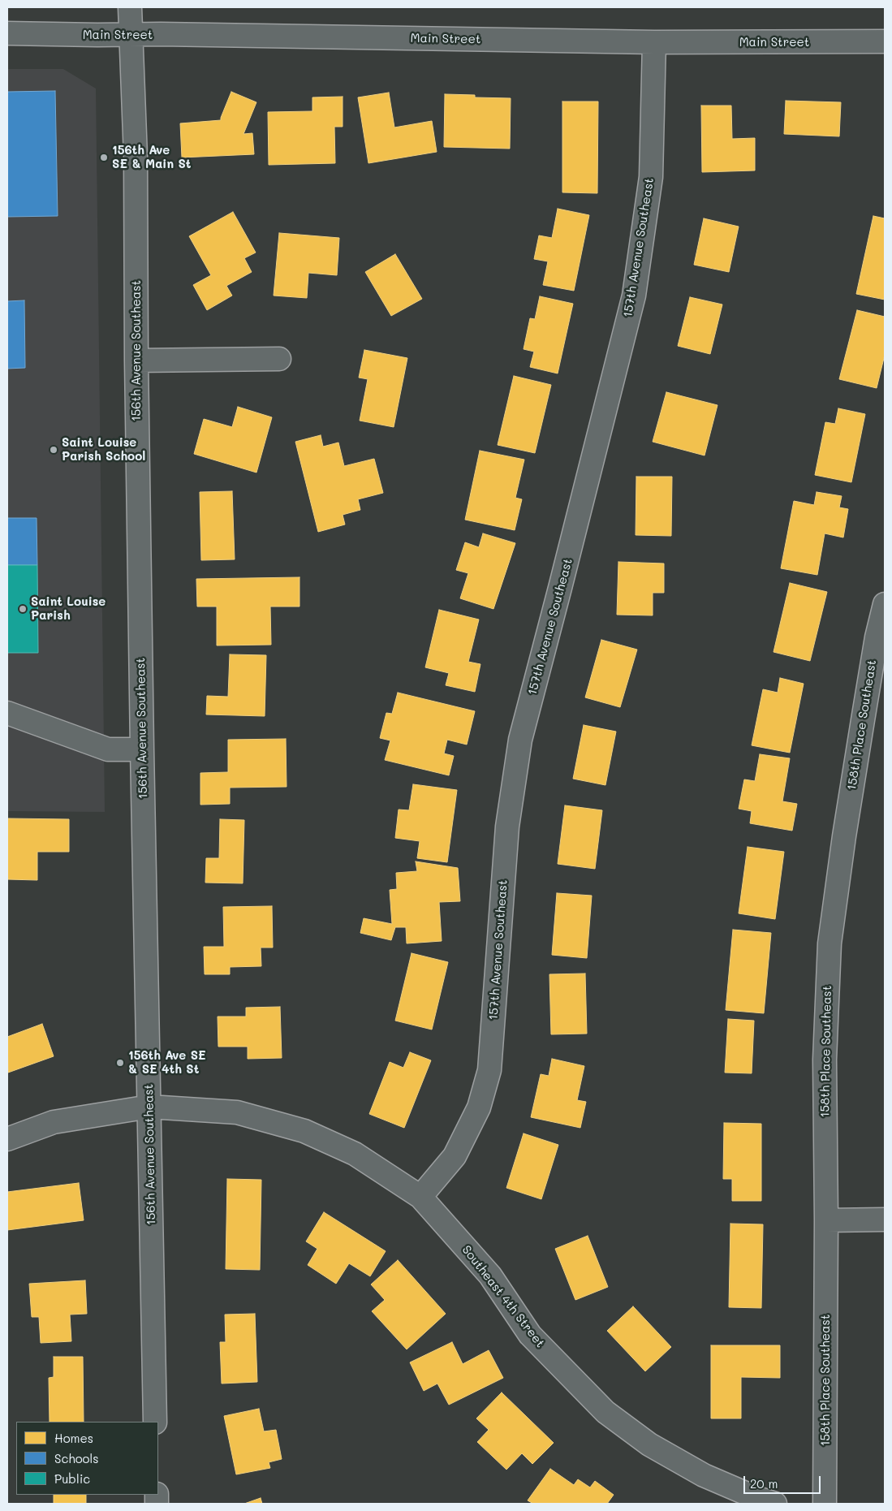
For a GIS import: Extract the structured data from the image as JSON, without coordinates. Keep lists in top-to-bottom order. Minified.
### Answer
{"streets":{"street":["Main Street","157th Avenue Southeast","156th Avenue Southeast","158th Place Southeast","Southeast 4th Street"]},"crossings":[["Main Street","157th Avenue Southeast"],["Main Street","156th Avenue Southeast"],["157th Avenue Southeast","Southeast 4th Street"],["156th Avenue Southeast","Southeast 4th Street"]],"places":["156th Ave SE & Main St","Saint Louise Parish School","Saint Louise Parish","156th Ave SE & SE 4th St"],"legend":["Homes","Schools","Public"],"scale_bar":"20 m"}
